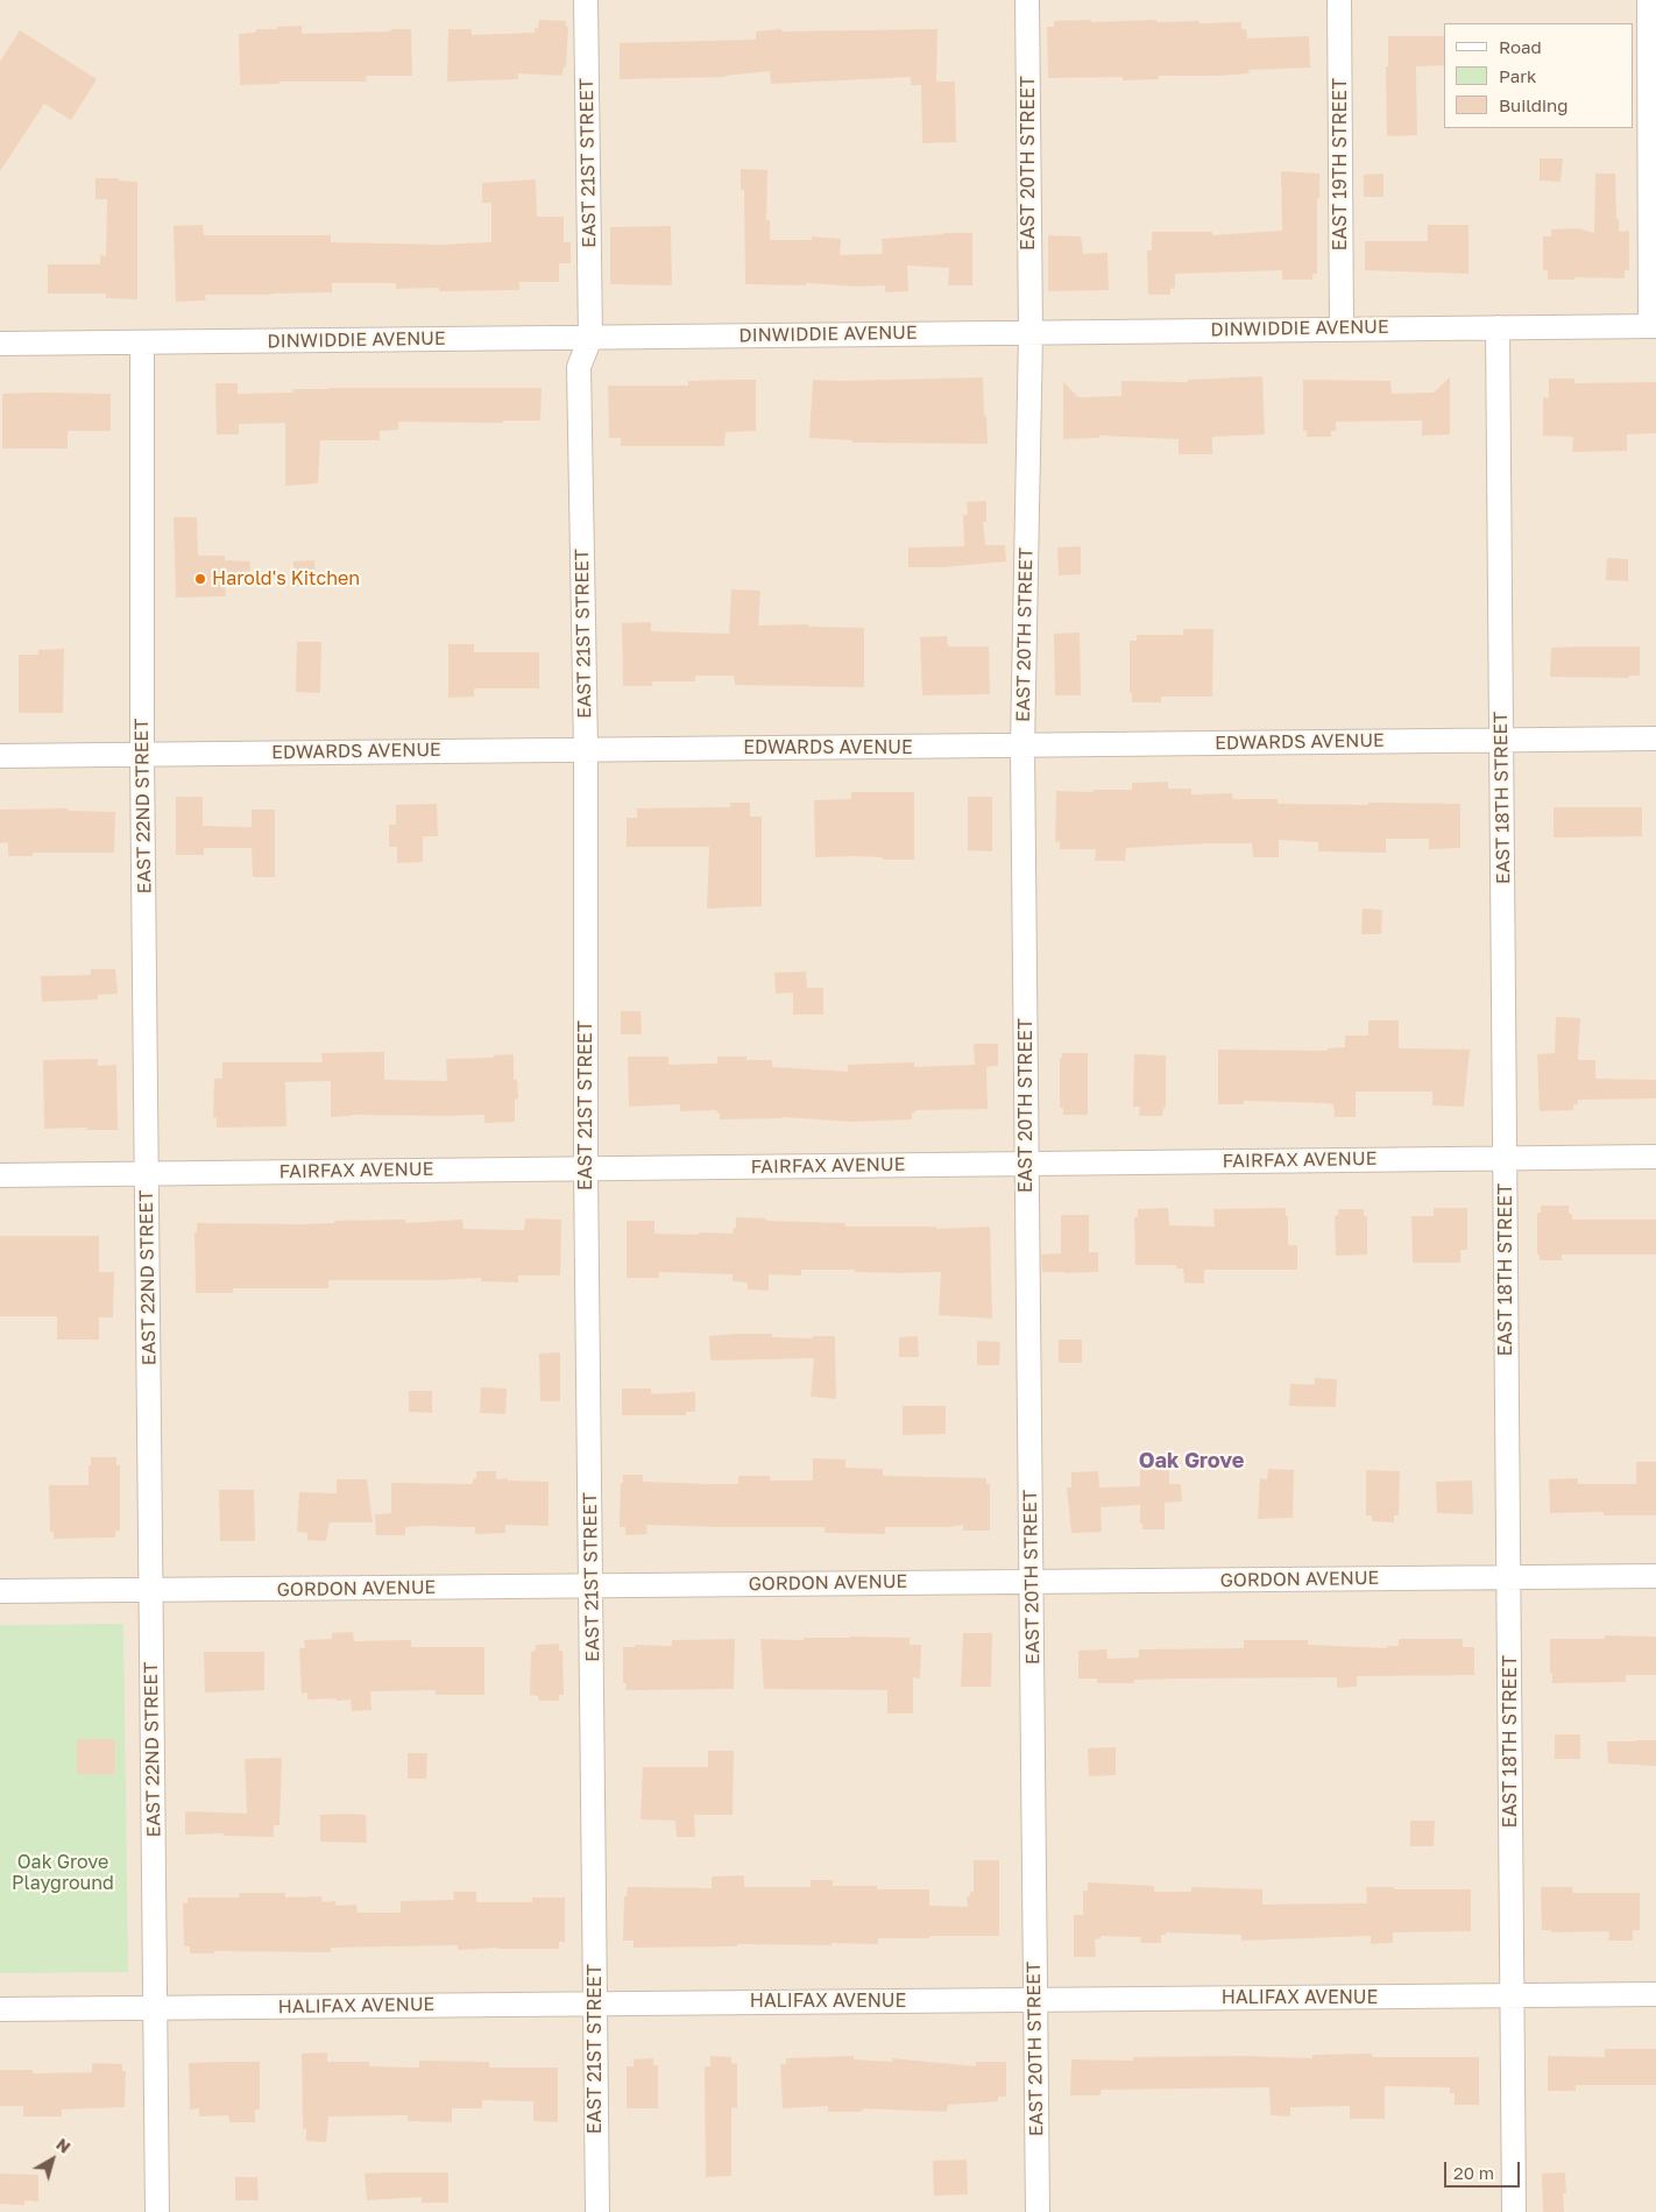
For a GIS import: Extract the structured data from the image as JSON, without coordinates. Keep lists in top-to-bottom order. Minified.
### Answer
{"streets":{"street":["EAST 21ST STREET","EAST 20TH STREET","EAST 19TH STREET","DINWIDDIE AVENUE","EDWARDS AVENUE","EAST 18TH STREET","EAST 22ND STREET","FAIRFAX AVENUE","GORDON AVENUE","HALIFAX AVENUE"]},"crossings":[["EAST 21ST STREET","DINWIDDIE AVENUE"],["EAST 21ST STREET","EDWARDS AVENUE"],["EAST 21ST STREET","FAIRFAX AVENUE"],["EAST 21ST STREET","GORDON AVENUE"],["EAST 21ST STREET","HALIFAX AVENUE"],["EAST 20TH STREET","DINWIDDIE AVENUE"],["EAST 20TH STREET","EDWARDS AVENUE"],["EAST 20TH STREET","FAIRFAX AVENUE"],["EAST 20TH STREET","GORDON AVENUE"],["EAST 20TH STREET","HALIFAX AVENUE"],["EAST 19TH STREET","DINWIDDIE AVENUE"],["DINWIDDIE AVENUE","EAST 18TH STREET"],["DINWIDDIE AVENUE","EAST 22ND STREET"],["EDWARDS AVENUE","EAST 18TH STREET"],["EDWARDS AVENUE","EAST 22ND STREET"],["EAST 18TH STREET","FAIRFAX AVENUE"],["EAST 18TH STREET","GORDON AVENUE"],["EAST 18TH STREET","HALIFAX AVENUE"],["EAST 22ND STREET","FAIRFAX AVENUE"],["EAST 22ND STREET","GORDON AVENUE"],["EAST 22ND STREET","HALIFAX AVENUE"]],"districts":["Oak Grove"],"parks":["Oak Grove Playground"],"places":["Harold's Kitchen"],"legend":["Road","Park","Building"],"scale_bar":"20 m","north":"top right"}
